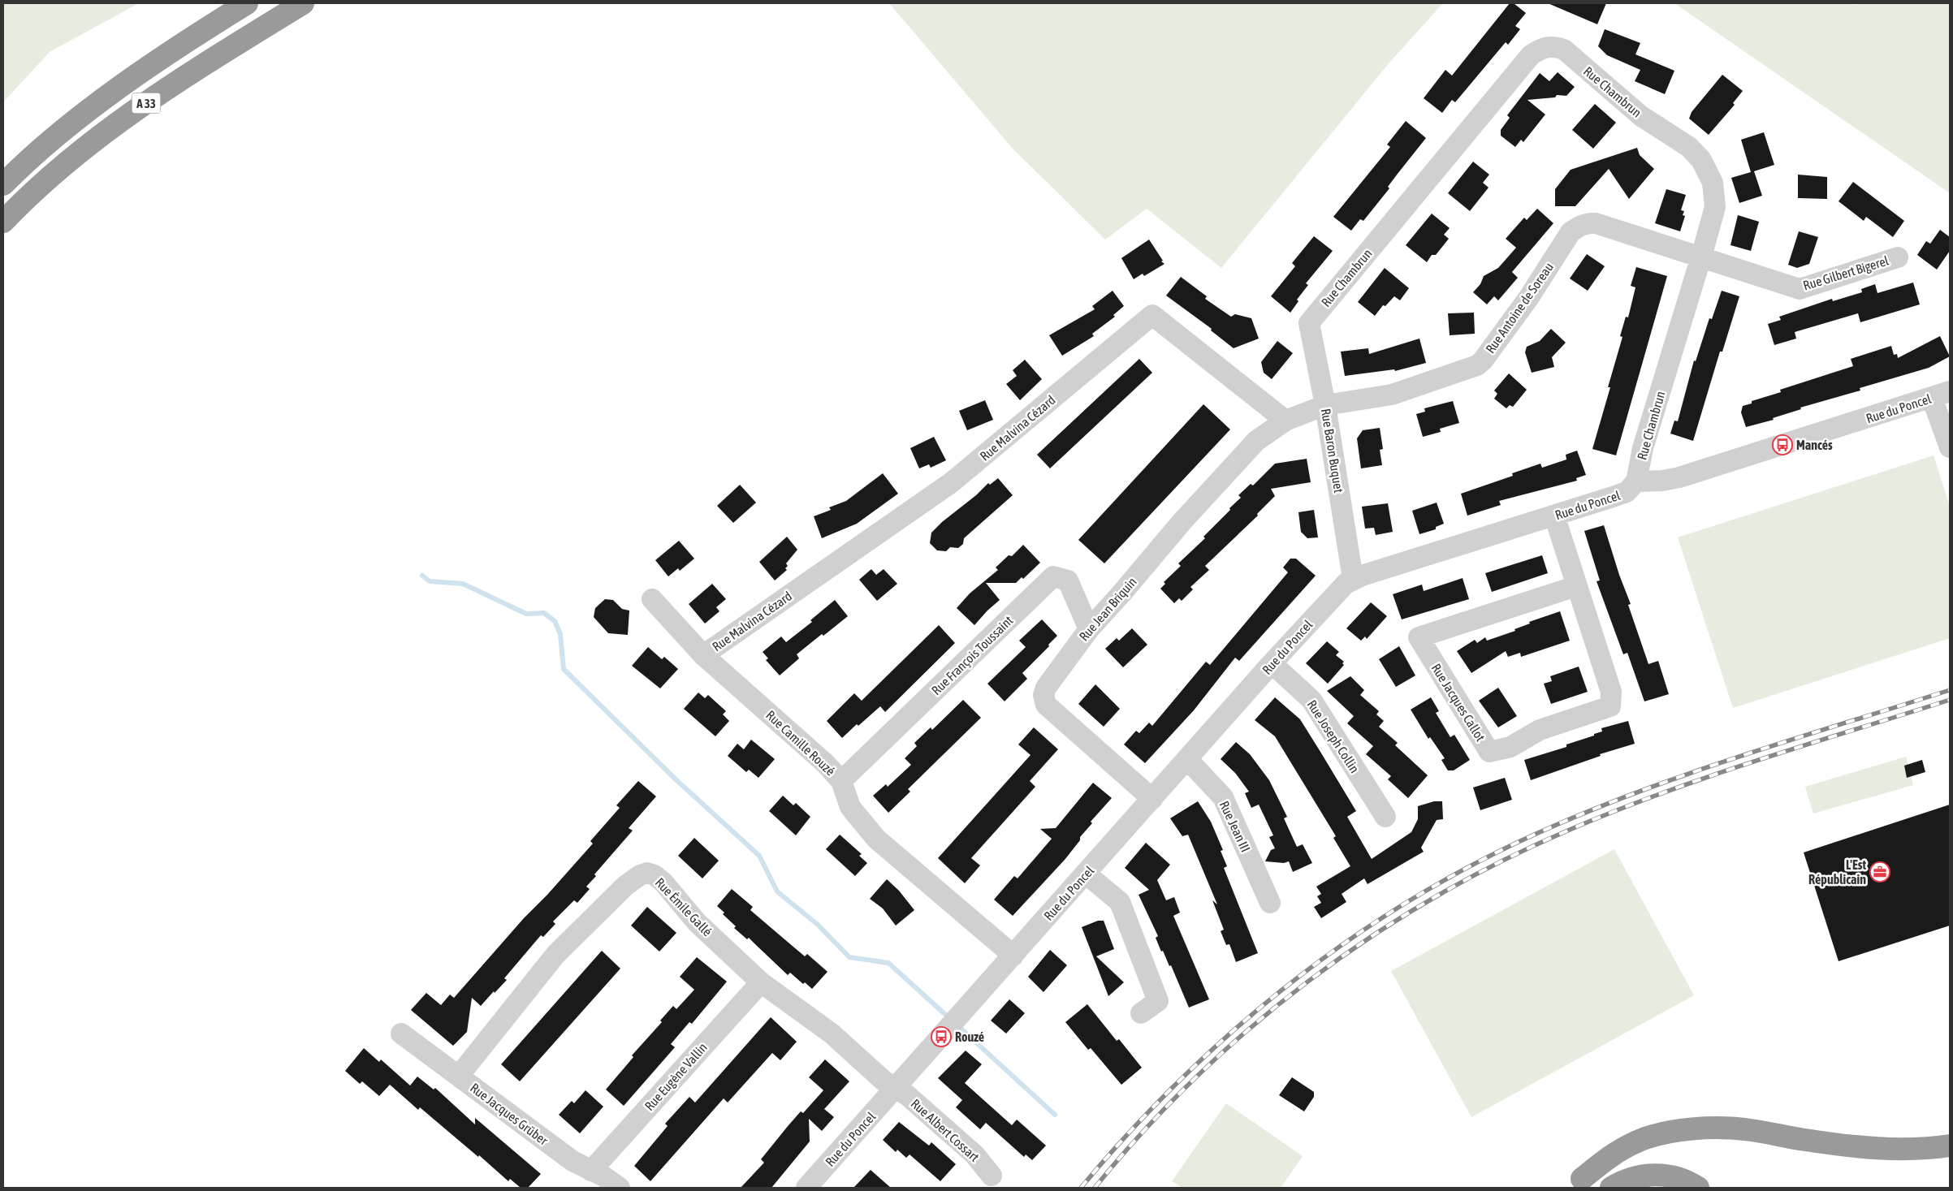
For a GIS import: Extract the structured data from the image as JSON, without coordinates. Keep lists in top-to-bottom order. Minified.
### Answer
{"streets":{"highway":["A 33"],"street":["Rue Chambrun","Rue Gilbert Bigerel","Rue Antoine de Soreau","Rue du Poncel","Rue Malvina Cézard","Rue Baron Buquet","Rue Jean Briquin","Rue François Toussaint","Rue Jacques Callot","Rue Joseph Collin","Rue Camille Rouzé","Rue Jean III","Rue Émile Gallé","Rue Eugène Vallin","Rue Jacques Grüber","Rue Albert Cossart"]},"crossings":[["Rue Chambrun","Rue Gilbert Bigerel"],["Rue Chambrun","Rue Antoine de Soreau"],["Rue Chambrun","Rue du Poncel"],["Rue Chambrun","Rue Baron Buquet"],["Rue Gilbert Bigerel","Rue Antoine de Soreau"],["Rue Antoine de Soreau","Rue Baron Buquet"],["Rue du Poncel","Rue Baron Buquet"],["Rue du Poncel","Rue Jean Briquin"],["Rue du Poncel","Rue Jacques Callot"],["Rue du Poncel","Rue Joseph Collin"],["Rue du Poncel","Rue Camille Rouzé"],["Rue du Poncel","Rue Jean III"],["Rue du Poncel","Rue Émile Gallé"],["Rue du Poncel","Rue Albert Cossart"],["Rue Malvina Cézard","Rue Jean Briquin"],["Rue Malvina Cézard","Rue Camille Rouzé"],["Rue Jean Briquin","Rue François Toussaint"],["Rue François Toussaint","Rue Camille Rouzé"],["Rue Émile Gallé","Rue Eugène Vallin"],["Rue Émile Gallé","Rue Jacques Grüber"],["Rue Émile Gallé","Rue Albert Cossart"],["Rue Eugène Vallin","Rue Jacques Grüber"]],"places":{"bus stop":["Mancés","Rouzé"],"office":["L'Est Républicain"]}}
